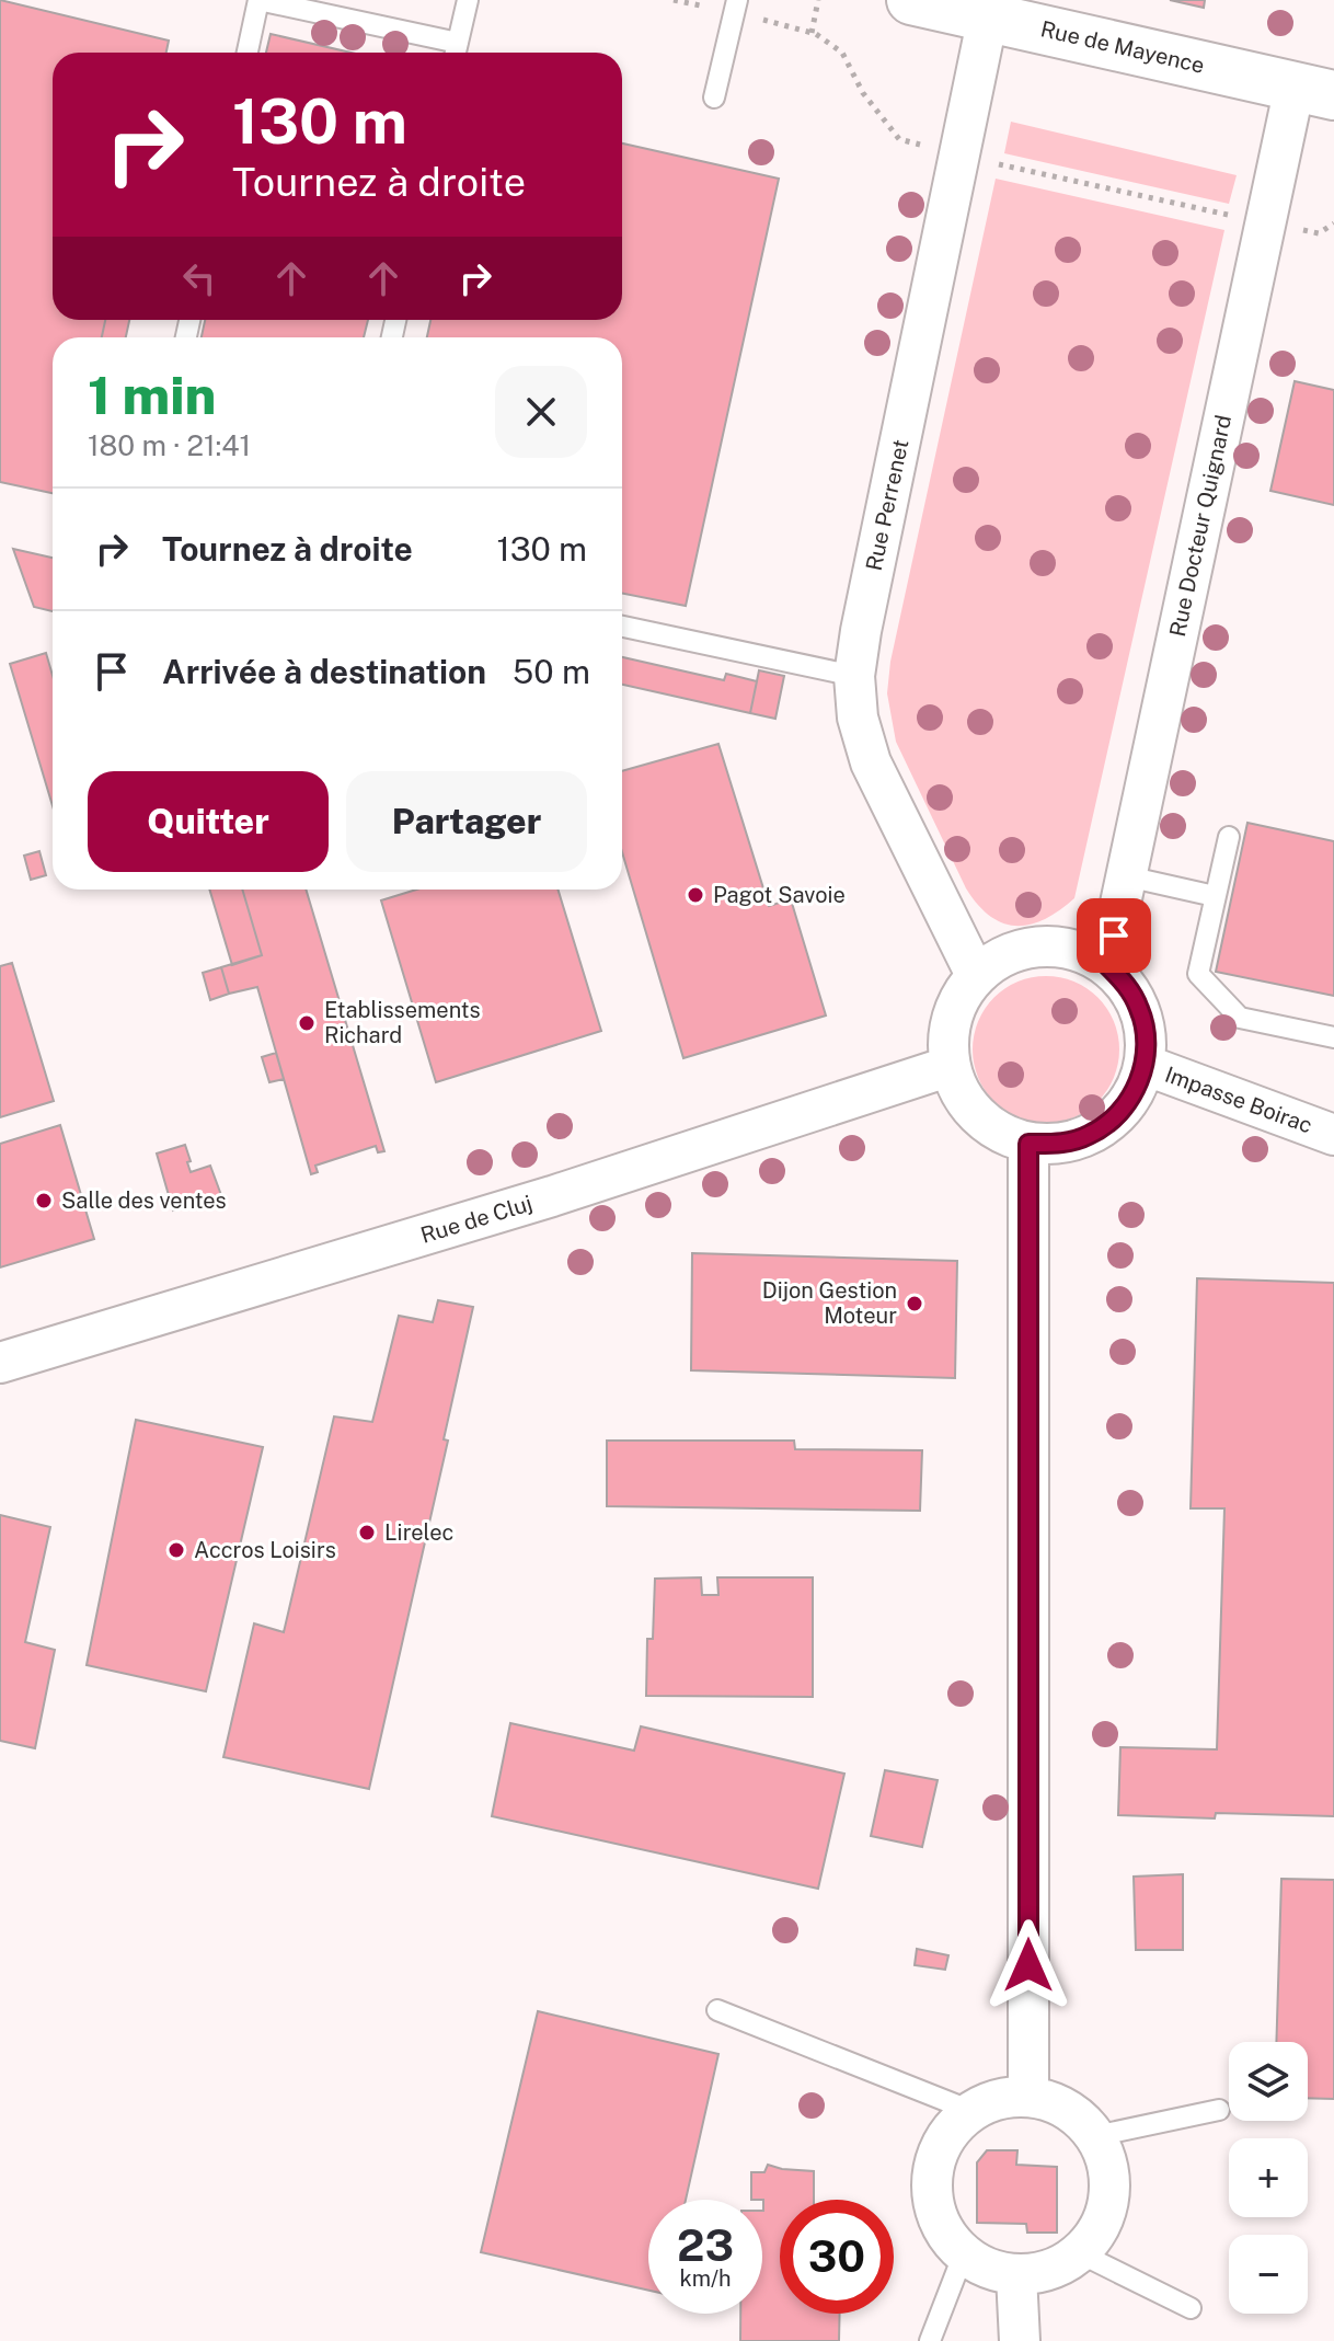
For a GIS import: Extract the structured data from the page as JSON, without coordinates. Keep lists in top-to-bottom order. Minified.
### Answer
{"streets":{"main road":["Rue de Mayence"],"street":["Rue Perrenet","Rue Docteur Quignard","Impasse Boirac","Rue de Cluj"]},"crossings":[["Rue de Mayence","Rue Perrenet"],["Rue de Mayence","Rue Docteur Quignard"],["Rue Perrenet","Rue Docteur Quignard"],["Rue Perrenet","Impasse Boirac"],["Rue Perrenet","Rue de Cluj"],["Rue Docteur Quignard","Impasse Boirac"],["Rue Docteur Quignard","Rue de Cluj"],["Impasse Boirac","Rue de Cluj"]],"places":["Pagot Savoie","Etablissements Richard","Salle des ventes","Dijon Gestion Moteur","Lirelec","Accros Loisirs"],"page":{"turn":["130 m","Tournez à droite"],"heading":["1 min","180 m · 21:41"],"list":[{"name":"Tournez à droite","value":"130 m"},{"name":"Arrivée à destination","value":"50 m"}],"buttons":["Quitter","Partager"],"map_buttons":["+","−"],"speed":"23 km/h","limit":"30"}}
